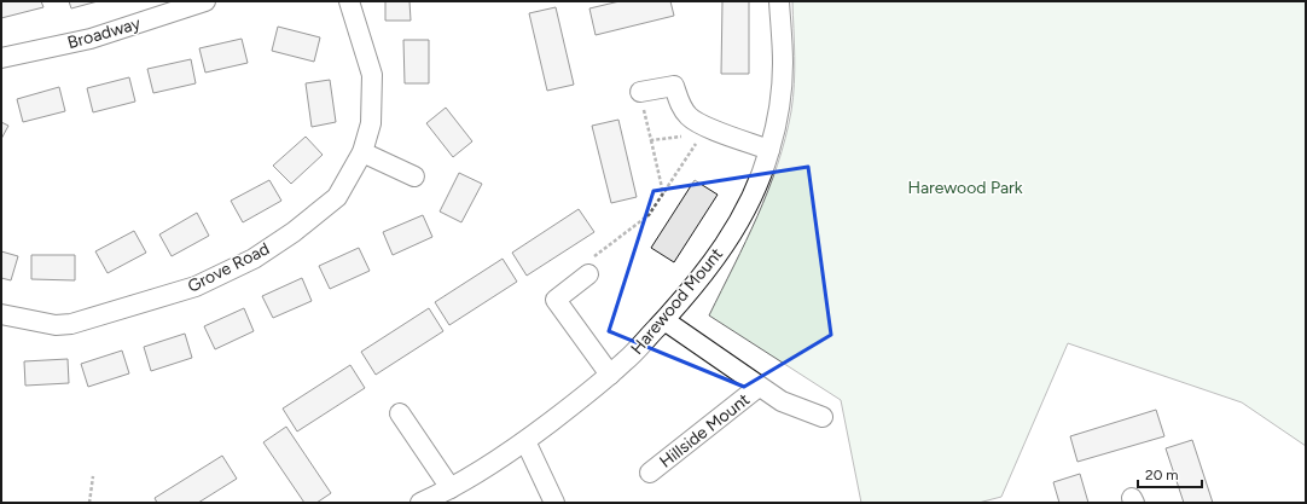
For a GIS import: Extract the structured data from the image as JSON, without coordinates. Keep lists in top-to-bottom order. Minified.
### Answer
{"streets":{"street":["Broadway","Grove Road","Harewood Mount","Hillside Mount"]},"crossings":[["Harewood Mount","Hillside Mount"]],"parks":["Harewood Park"],"scale_bar":"20 m"}
